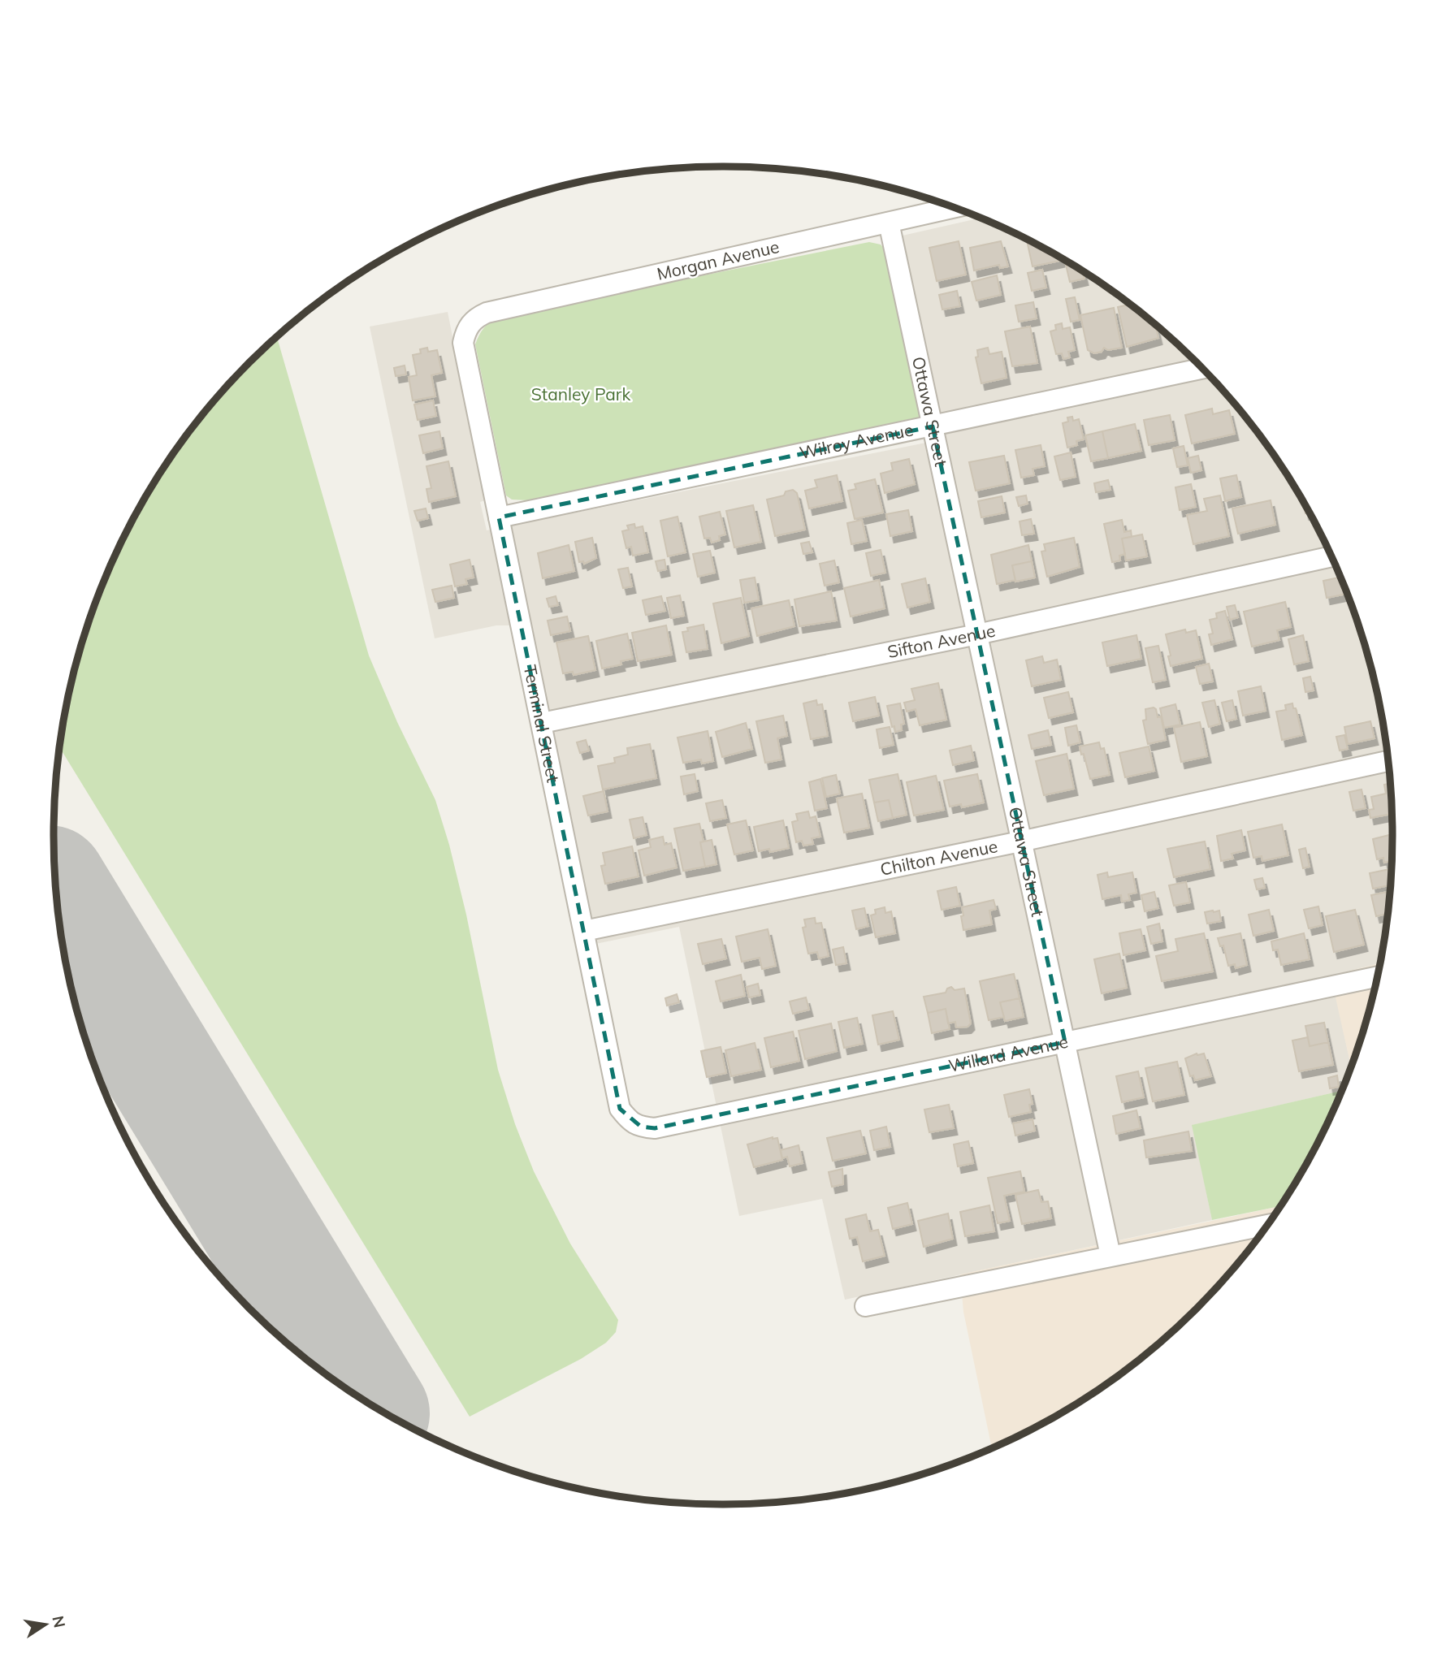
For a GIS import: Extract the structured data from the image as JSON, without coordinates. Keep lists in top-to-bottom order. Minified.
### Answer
{"streets":{"street":["Morgan Avenue","Ottawa Street","Wilroy Avenue","Sifton Avenue","Terminal Street","Chilton Avenue","Willard Avenue"]},"crossings":[["Morgan Avenue","Ottawa Street"],["Morgan Avenue","Terminal Street"],["Ottawa Street","Wilroy Avenue"],["Ottawa Street","Sifton Avenue"],["Ottawa Street","Chilton Avenue"],["Ottawa Street","Willard Avenue"],["Wilroy Avenue","Terminal Street"],["Sifton Avenue","Terminal Street"],["Terminal Street","Chilton Avenue"],["Terminal Street","Willard Avenue"]],"parks":["Stanley Park"],"north":"right"}
